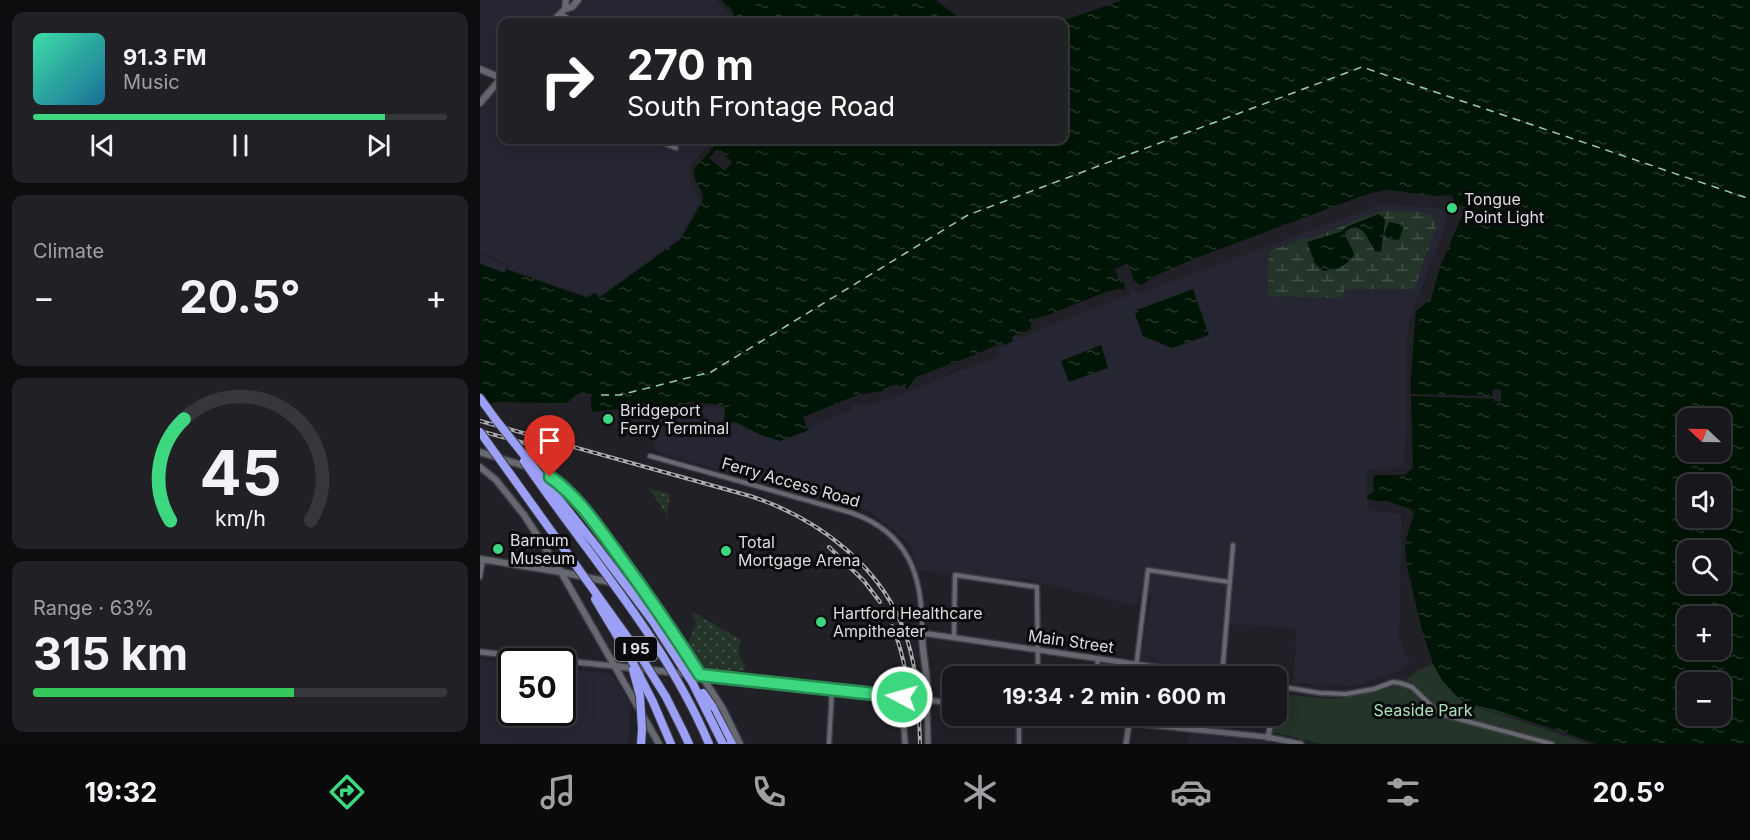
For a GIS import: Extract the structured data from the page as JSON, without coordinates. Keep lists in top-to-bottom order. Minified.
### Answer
{"streets":{"highway":["I 95"],"main road":["Ferry Access Road"],"street":["Main Street"]},"crossings":[["Ferry Access Road","Main Street"]],"parks":["Seaside Park"],"places":["Tongue Point Light","Bridgeport Ferry Terminal","Barnum Museum","Total Mortgage Arena","Hartford Healthcare Ampitheater"],"north":"left","page":{"turn":["270 m","South Frontage Road"],"song":["91.3 FM","Music"],"tile":["Climate",["Range · 63%","315 km"]],"heat":["−","20.5°","+"],"map_buttons":["+","−"],"limit":"50","trip":"19:34 · 2 min · 600 m","tabs":["19:32","20.5°"],"gauge":["45","km/h"]}}
